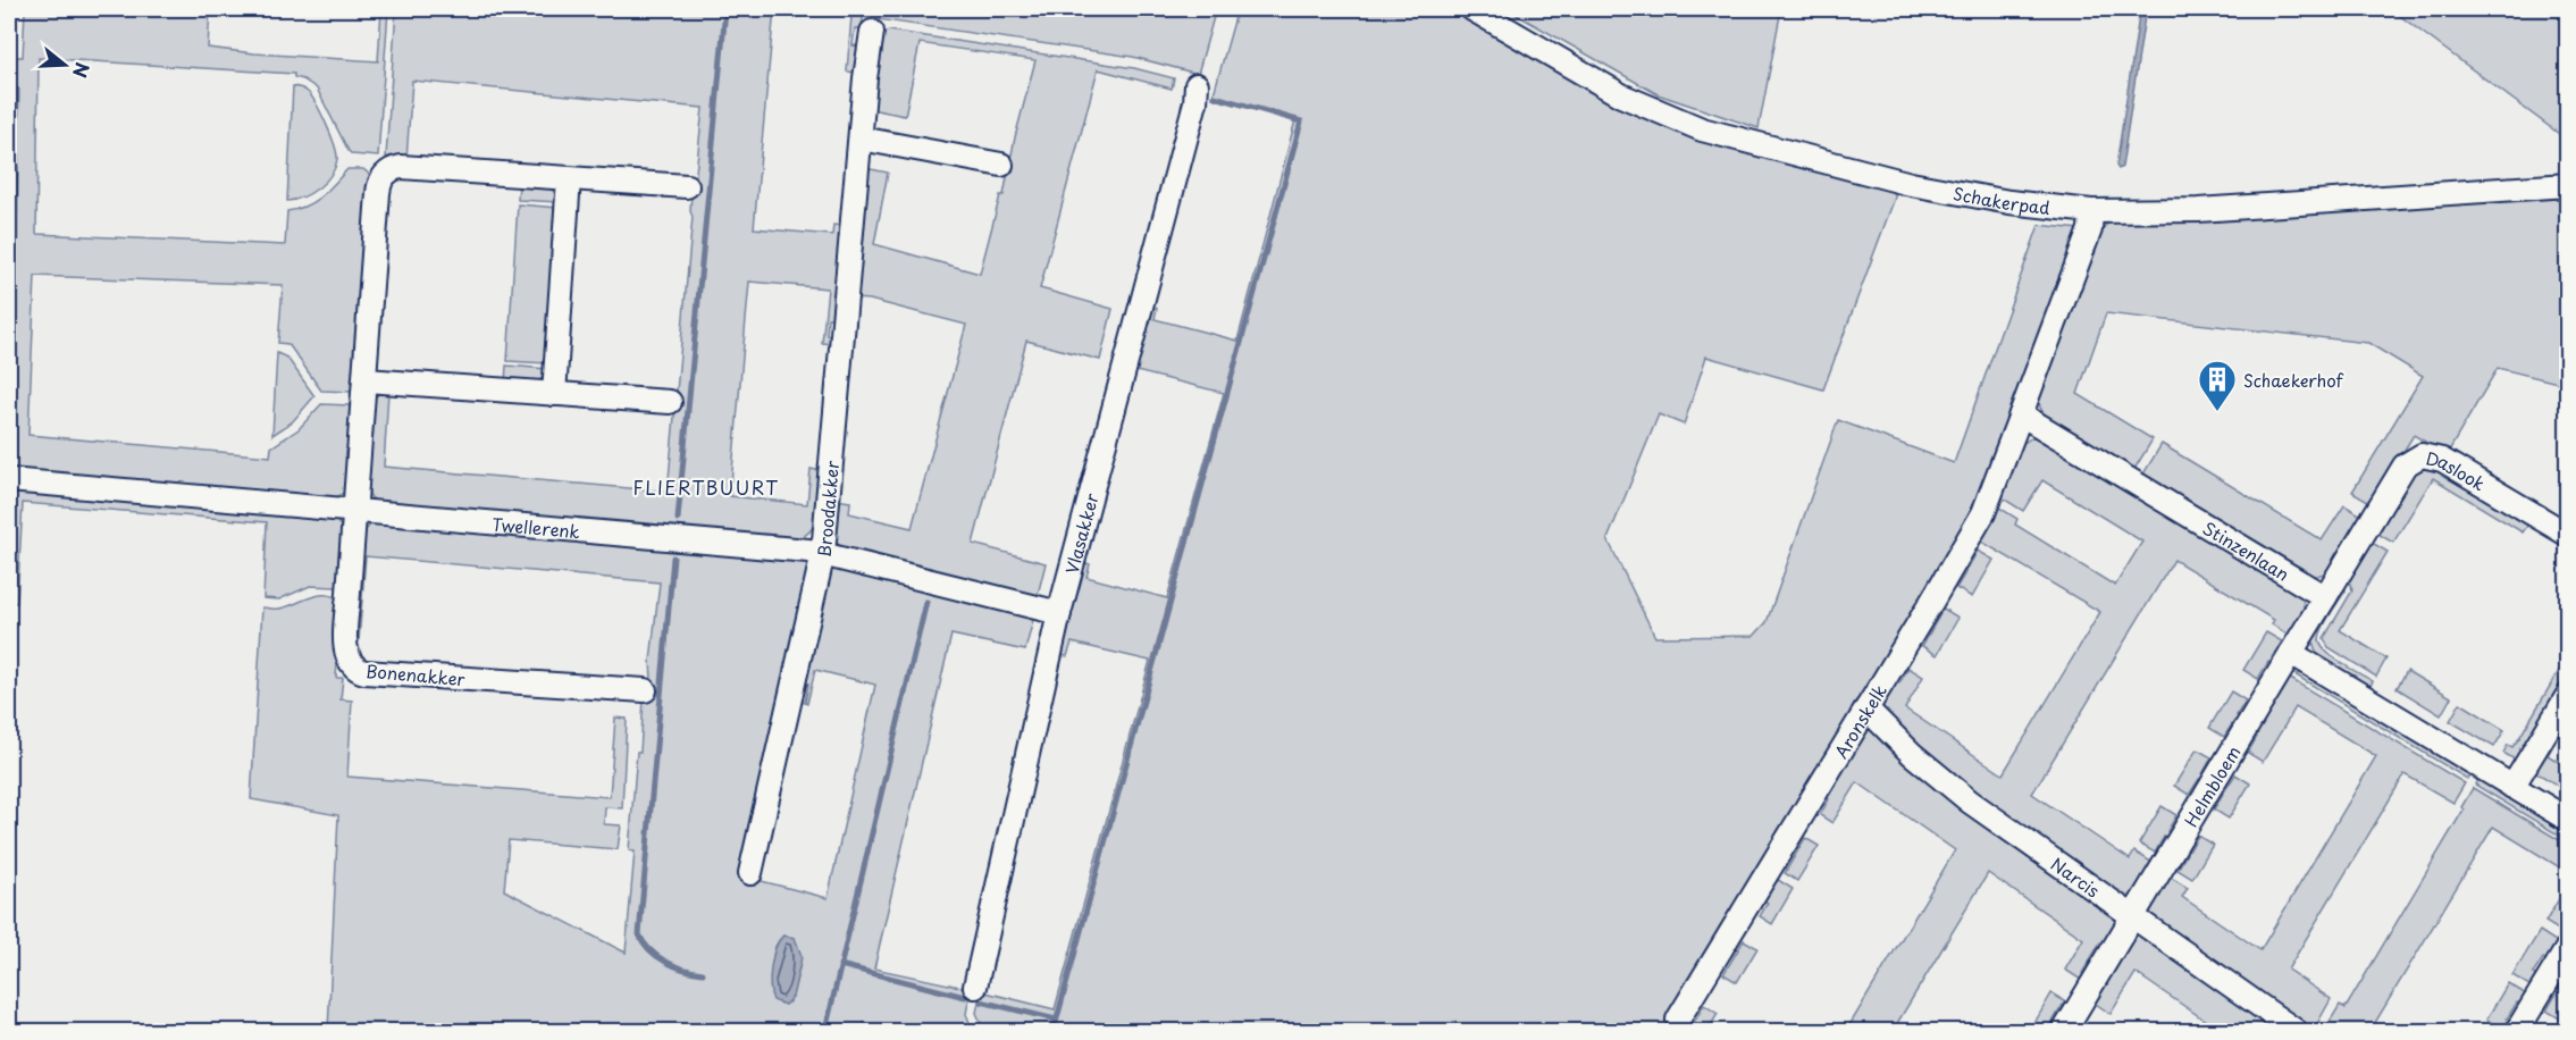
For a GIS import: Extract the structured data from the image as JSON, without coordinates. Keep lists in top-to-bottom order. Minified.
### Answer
{"streets":{"street":["Schakerpad","Daslook","Broodakker","Twellerenk","Vlasakker","Stinzenlaan","Bonenakker","Aronskelk","Helmbloem","Narcis"]},"crossings":[["Daslook","Stinzenlaan"],["Broodakker","Twellerenk"],["Twellerenk","Vlasakker"],["Twellerenk","Bonenakker"],["Stinzenlaan","Aronskelk"],["Aronskelk","Narcis"],["Helmbloem","Narcis"]],"districts":["FLIERTBUURT"],"places":{"building":["Schaekerhof"]},"north":"right"}
